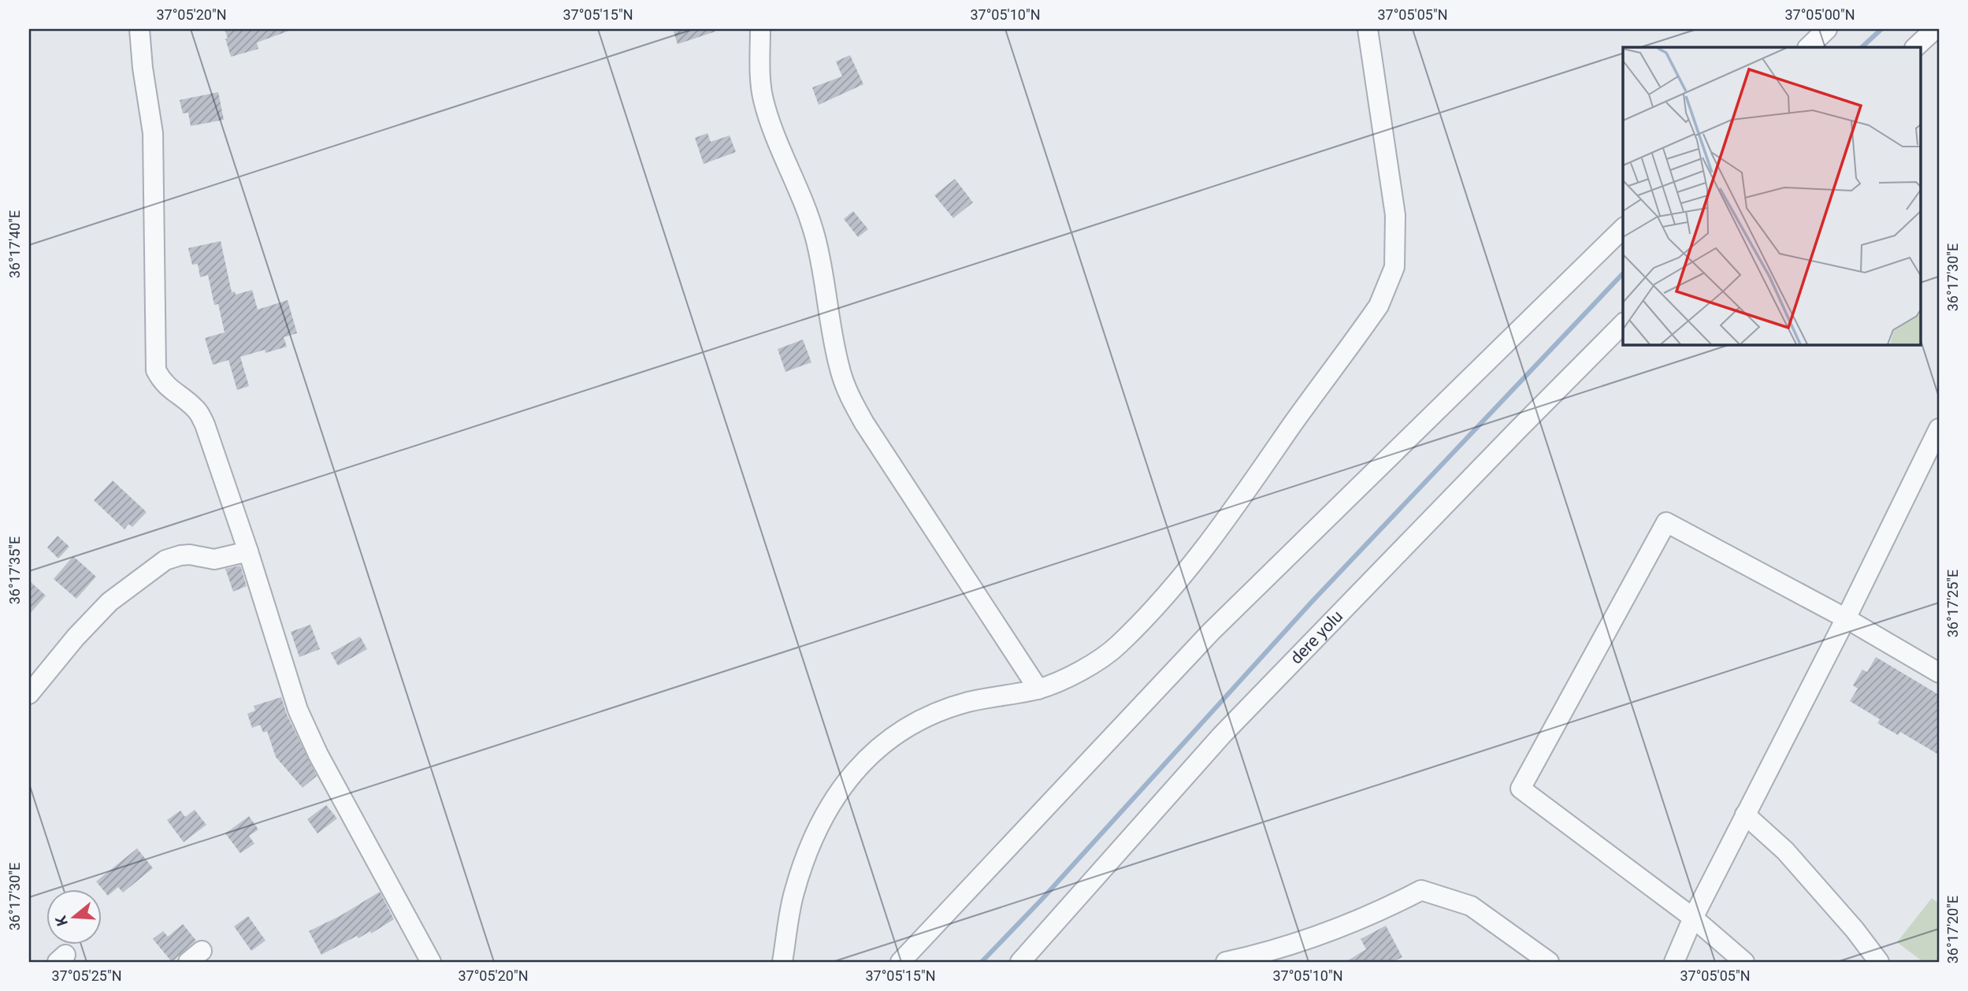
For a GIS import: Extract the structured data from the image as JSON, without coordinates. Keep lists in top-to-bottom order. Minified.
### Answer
{"streets":{"street":["dere yolu"]},"north":"left","coordinates":["37°05'20\"N","37°05'15\"N","37°05'10\"N","37°05'05\"N","37°05'00\"N","36°17'40\"E","36°17'30\"E","36°17'35\"E","36°17'25\"E","36°17'20\"E","37°05'25\"N"]}
